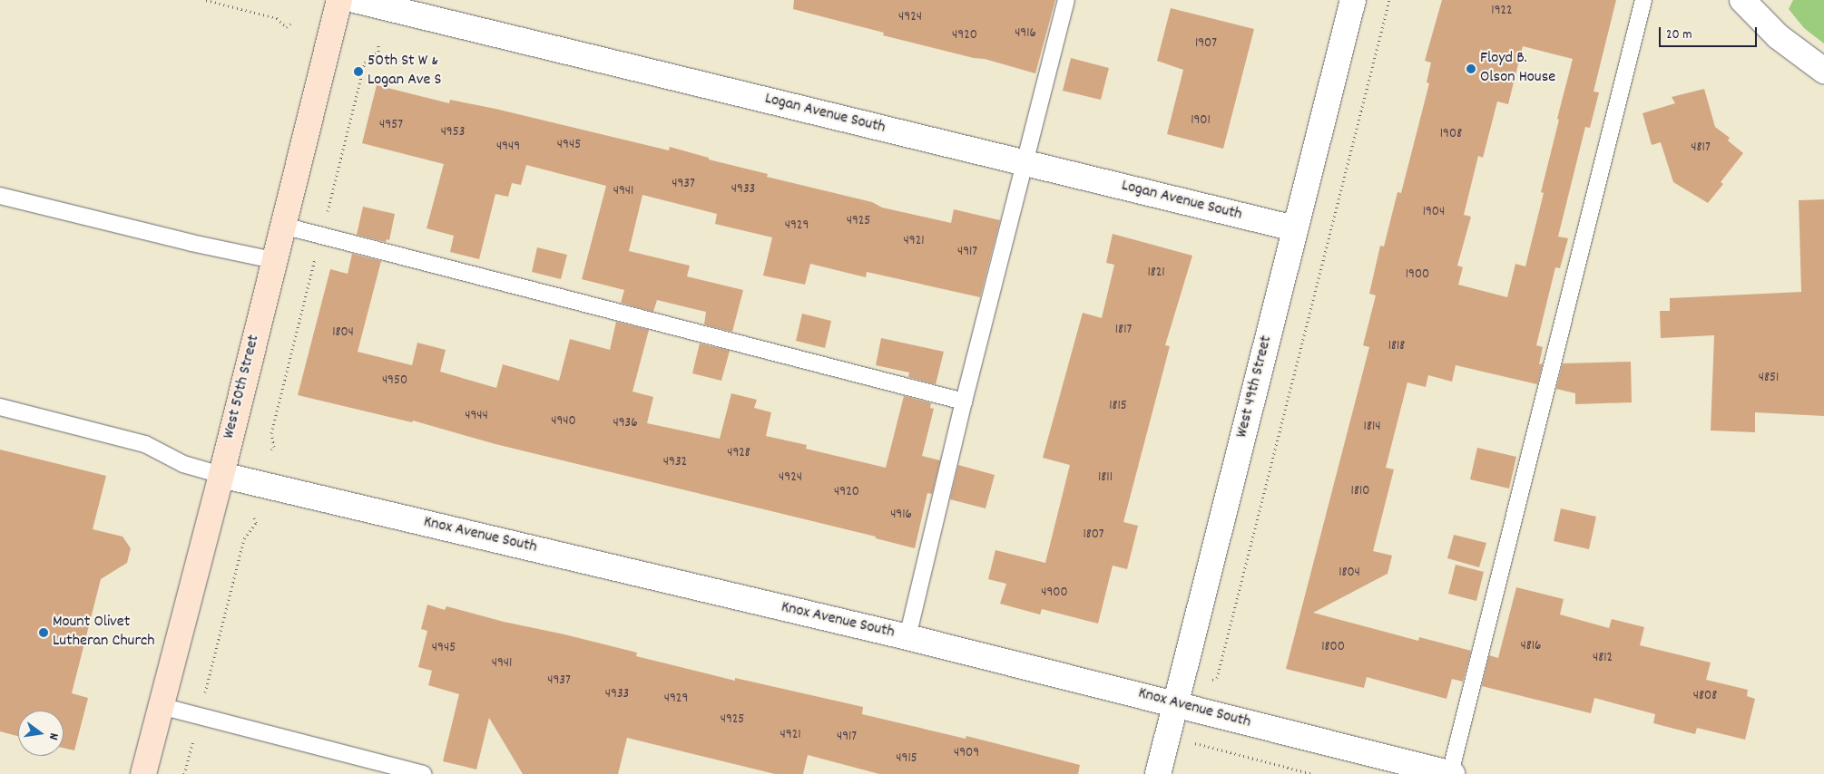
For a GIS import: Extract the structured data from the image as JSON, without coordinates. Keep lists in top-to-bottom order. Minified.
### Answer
{"streets":{"main road":["West 50th Street"],"street":["Logan Avenue South","West 49th Street","Knox Avenue South"]},"crossings":[["Logan Avenue South","West 49th Street"],["West 50th Street","Knox Avenue South"],["West 49th Street","Knox Avenue South"]],"places":["Floyd B. Olson House","50th St W & Logan Ave S","Mount Olivet Lutheran Church"],"house_numbers":["1922","4924","4916","4920","1907","1901","4957","4953","1908","4945","4949","4817","4937","4933","4941","1904","4925","4929","4921","4917","1821","1900","1817","1804","1818","4851","4950","1815","4944","4940","4936","1814","4928","4932","4924","1811","1810","4920","4916","1807","1804","4900","4816","1800","4945","4812","4941","4937","4933","4808","4929","4925","4921","4917","4909","4915"],"scale_bar":"20 m","north":"right"}
